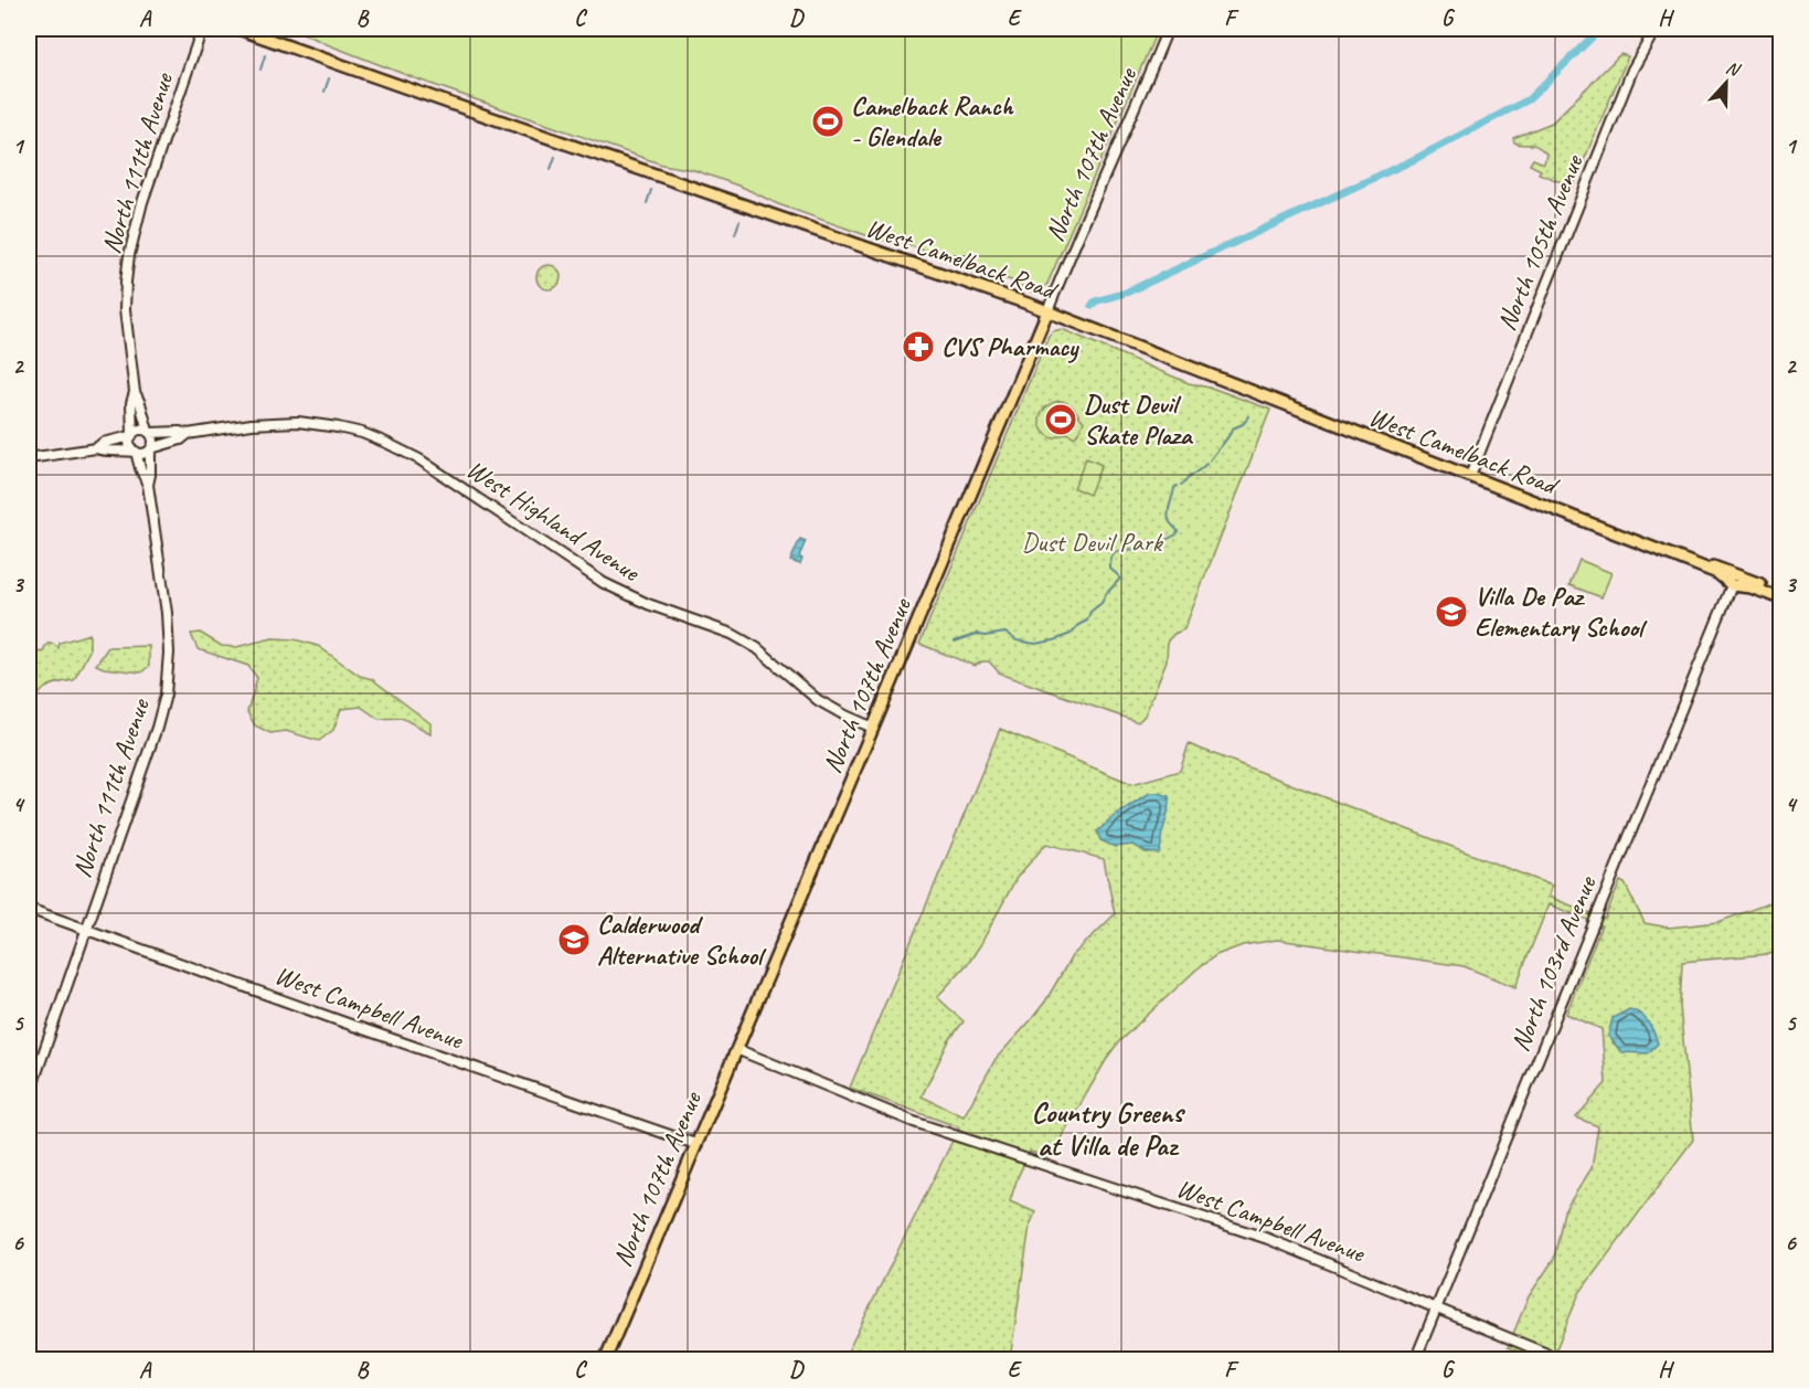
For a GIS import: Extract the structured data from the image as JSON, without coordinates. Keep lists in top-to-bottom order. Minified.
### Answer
{"streets":{"main road":["North 107th Avenue","West Camelback Road"],"street":["North 111th Avenue","North 105th Avenue","West Highland Avenue","North 103rd Avenue","West Campbell Avenue"]},"crossings":[["North 107th Avenue","West Camelback Road"],["North 107th Avenue","West Highland Avenue"],["North 107th Avenue","West Campbell Avenue"],["North 111th Avenue","West Highland Avenue"],["North 111th Avenue","West Campbell Avenue"],["North 105th Avenue","West Camelback Road"],["West Camelback Road","North 103rd Avenue"],["North 103rd Avenue","West Campbell Avenue"]],"districts":["Country Greens at Villa de Paz"],"parks":["Dust Devil Park"],"places":{"sports":["Camelback Ranch - Glendale","Dust Devil Skate Plaza"],"pharmacy":["CVS Pharmacy"],"school or university":["Villa De Paz Elementary School","Calderwood Alternative School"]},"north":"top","grid":{"columns":["A","B","C","D","E","F","G","H"],"rows":["1","2","3","4","5","6"]}}
